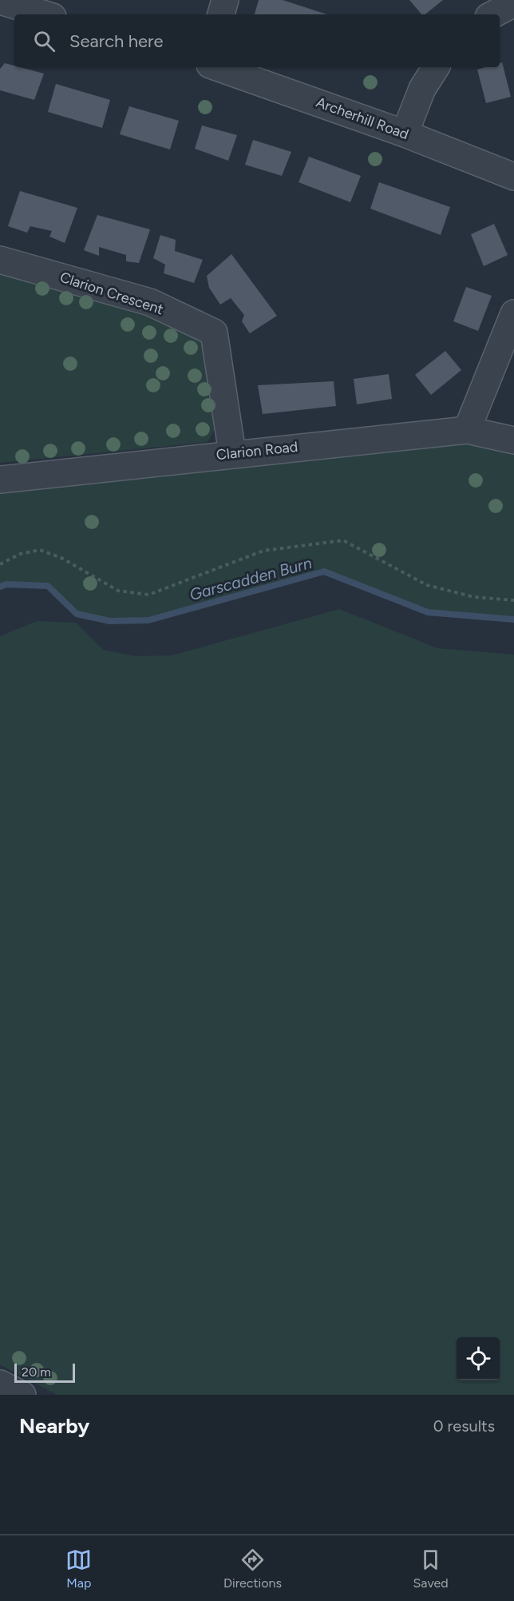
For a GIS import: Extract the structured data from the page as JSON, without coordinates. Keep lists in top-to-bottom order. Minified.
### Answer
{"streets":{"street":["Archerhill Road","Clarion Crescent","Clarion Road"]},"crossings":[["Clarion Crescent","Clarion Road"]],"water":["Garscadden Burn"],"scale_bar":"20 m","page":{"search":"Search here","scale":"20 m","heading":["Nearby","0 results"],"nav":["Map","Directions","Saved"]}}
